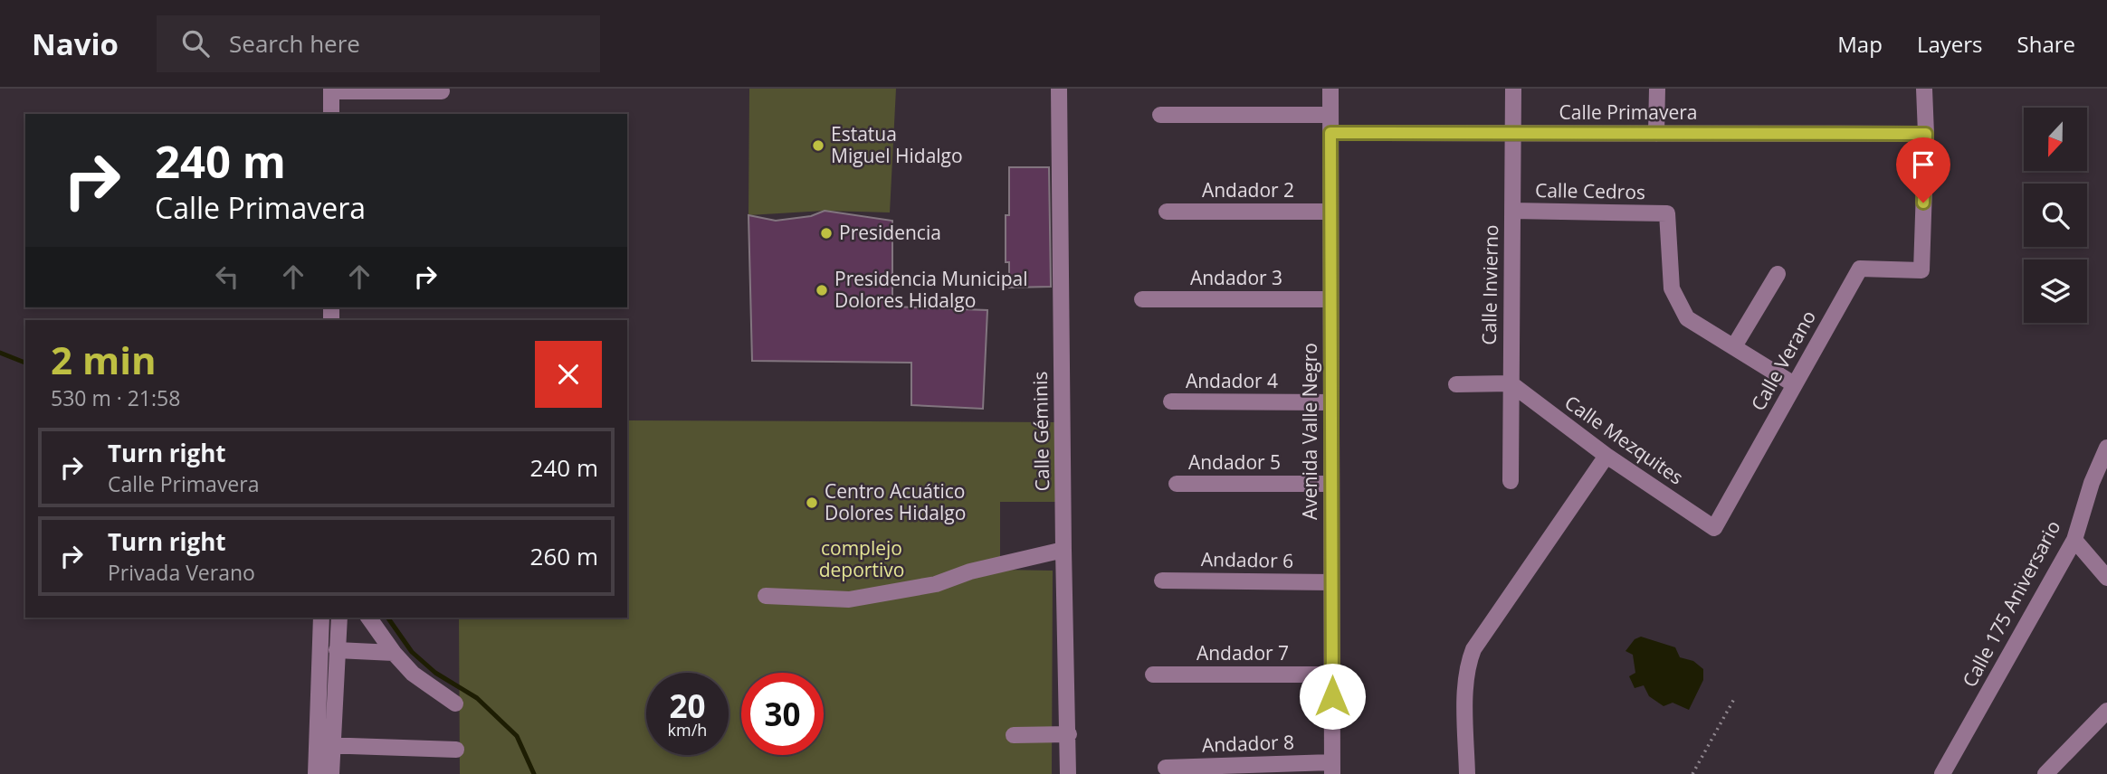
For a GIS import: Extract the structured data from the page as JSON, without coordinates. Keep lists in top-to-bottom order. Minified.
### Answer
{"streets":{"street":["Calle Primavera","Andador 2","Calle Cedros","Andador 3","Calle Invierno","Calle Verano","Andador 4","Calle Géminis","Avenida Valle Negro","Calle Mezquites","Andador 5","Andador 6","Calle 175 Aniversario","Andador 7","Andador 8"]},"crossings":[["Calle Primavera","Calle Invierno"],["Calle Primavera","Calle Verano"],["Calle Primavera","Avenida Valle Negro"],["Andador 2","Avenida Valle Negro"],["Calle Cedros","Calle Invierno"],["Andador 3","Avenida Valle Negro"],["Calle Invierno","Calle Mezquites"],["Calle Verano","Calle Mezquites"],["Andador 4","Avenida Valle Negro"],["Avenida Valle Negro","Andador 5"],["Avenida Valle Negro","Andador 6"],["Avenida Valle Negro","Andador 7"],["Avenida Valle Negro","Andador 8"]],"parks":["complejo deportivo"],"places":["Estatua Miguel Hidalgo","Presidencia","Presidencia Municipal Dolores Hidalgo","Centro Acuático Dolores Hidalgo"],"north":"bottom","page":{"header":"Navio","search":"Search here","nav":["Map","Layers","Share"],"turn":["240 m","Calle Primavera"],"heading":["2 min","530 m · 21:58"],"list":[{"name":"Turn right","note":"Calle Primavera","value":"240 m"},{"name":"Turn right","note":"Privada Verano","value":"260 m"}],"speed":"20 km/h","limit":"30"}}
